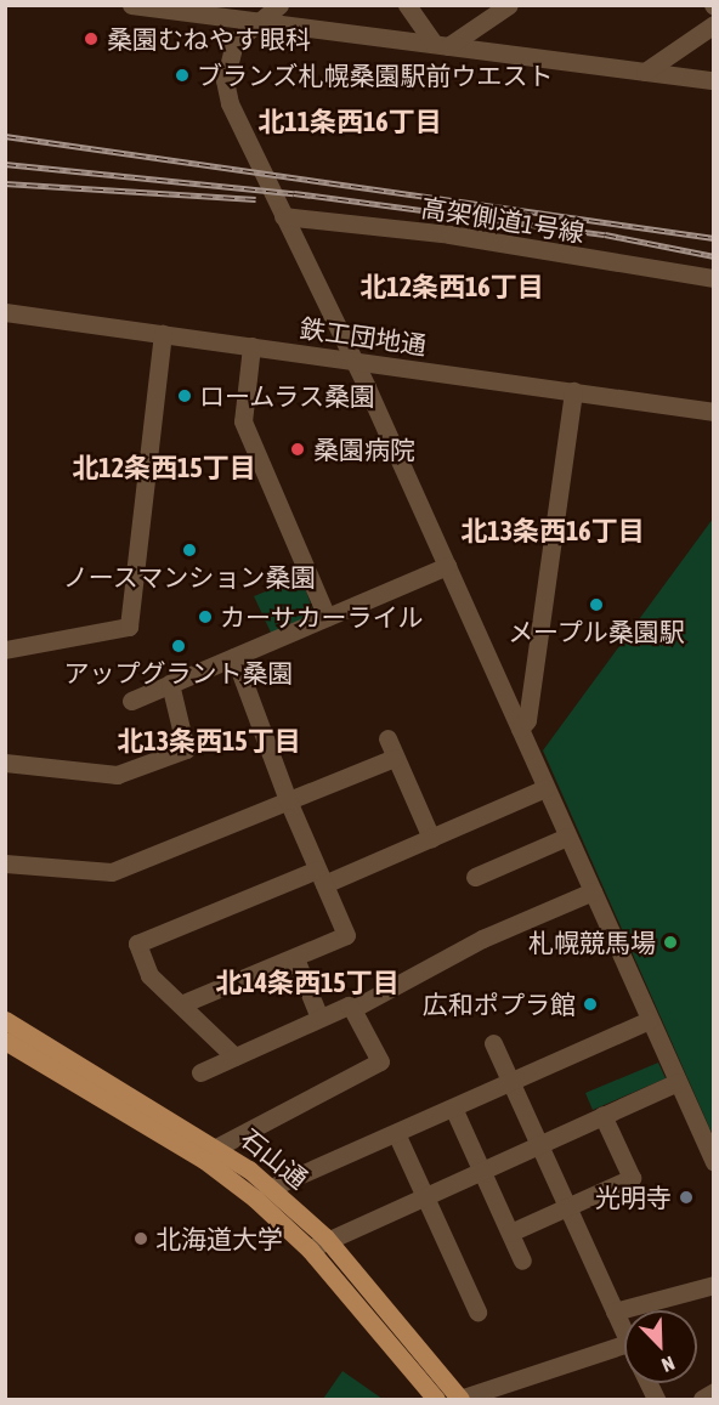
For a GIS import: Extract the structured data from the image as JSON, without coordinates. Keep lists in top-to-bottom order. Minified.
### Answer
{"streets":{"main road":["石山通"],"street":["高架側道1号線","鉄工団地通"]},"districts":["北11条西16丁目","北12条西16丁目","北12条西15丁目","北13条西16丁目","北13条西15丁目","北14条西15丁目"],"places":["桑園むねやす眼科","ブランズ札幌桑園駅前ウエスト","ロームラス桑園","桑園病院","ノースマンション桑園","メープル桑園駅","カーサカーライル","アップグラント桑園","札幌競馬場","広和ポプラ館","光明寺","北海道大学"],"north":"bottom right"}
